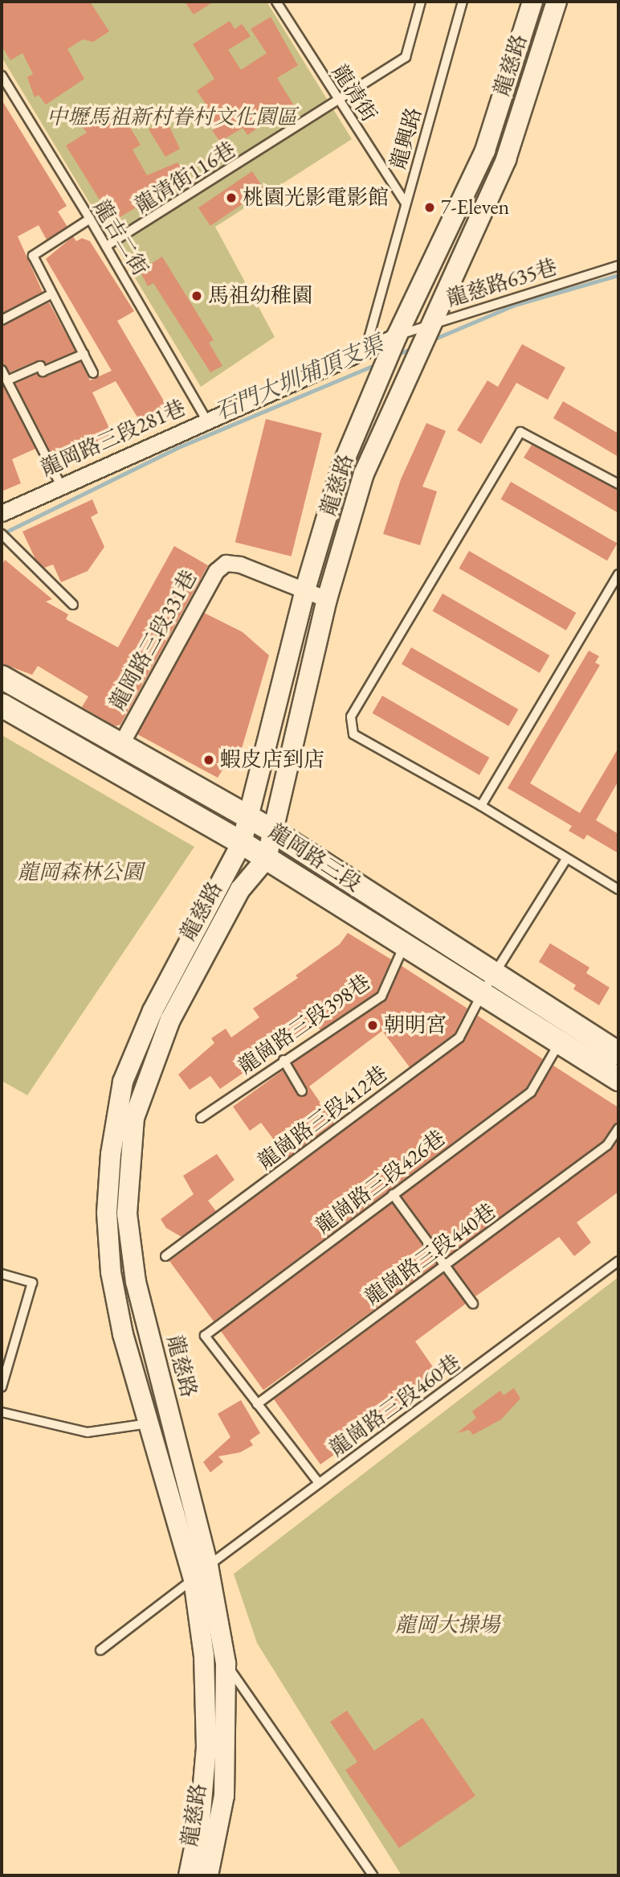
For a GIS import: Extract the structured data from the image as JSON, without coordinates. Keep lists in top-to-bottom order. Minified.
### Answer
{"streets":{"main road":["龍岡路三段"],"street":["龍慈路","龍岡路三段281巷","龍岡路三段331巷"],"lane":["龍清街","龍興路","龍清街116巷","龍吉二街","龍慈路635巷","龍崗路三段398巷","龍崗路三段412巷","龍崗路三段426巷","龍崗路三段440巷","龍崗路三段460巷"]},"crossings":[["龍慈路","龍慈路635巷"],["龍慈路","龍岡路三段281巷"],["龍慈路","龍岡路三段331巷"],["龍慈路","龍岡路三段"],["龍慈路","龍崗路三段460巷"],["龍清街","龍興路"],["龍清街","龍清街116巷"],["龍興路","龍岡路三段281巷"],["龍清街116巷","龍吉二街"],["龍吉二街","龍岡路三段281巷"],["龍慈路635巷","龍岡路三段281巷"],["龍岡路三段331巷","龍岡路三段"],["龍岡路三段","龍崗路三段398巷"],["龍岡路三段","龍崗路三段412巷"],["龍岡路三段","龍崗路三段426巷"],["龍崗路三段426巷","龍崗路三段440巷"]],"water":["石門大圳埔頂支渠"],"parks":["中壢馬祖新村眷村文化園區","龍岡森林公園","龍岡大操場"],"places":["桃園光影電影館","7-Eleven","馬祖幼稚園","蝦皮店到店","朝明宮"]}
